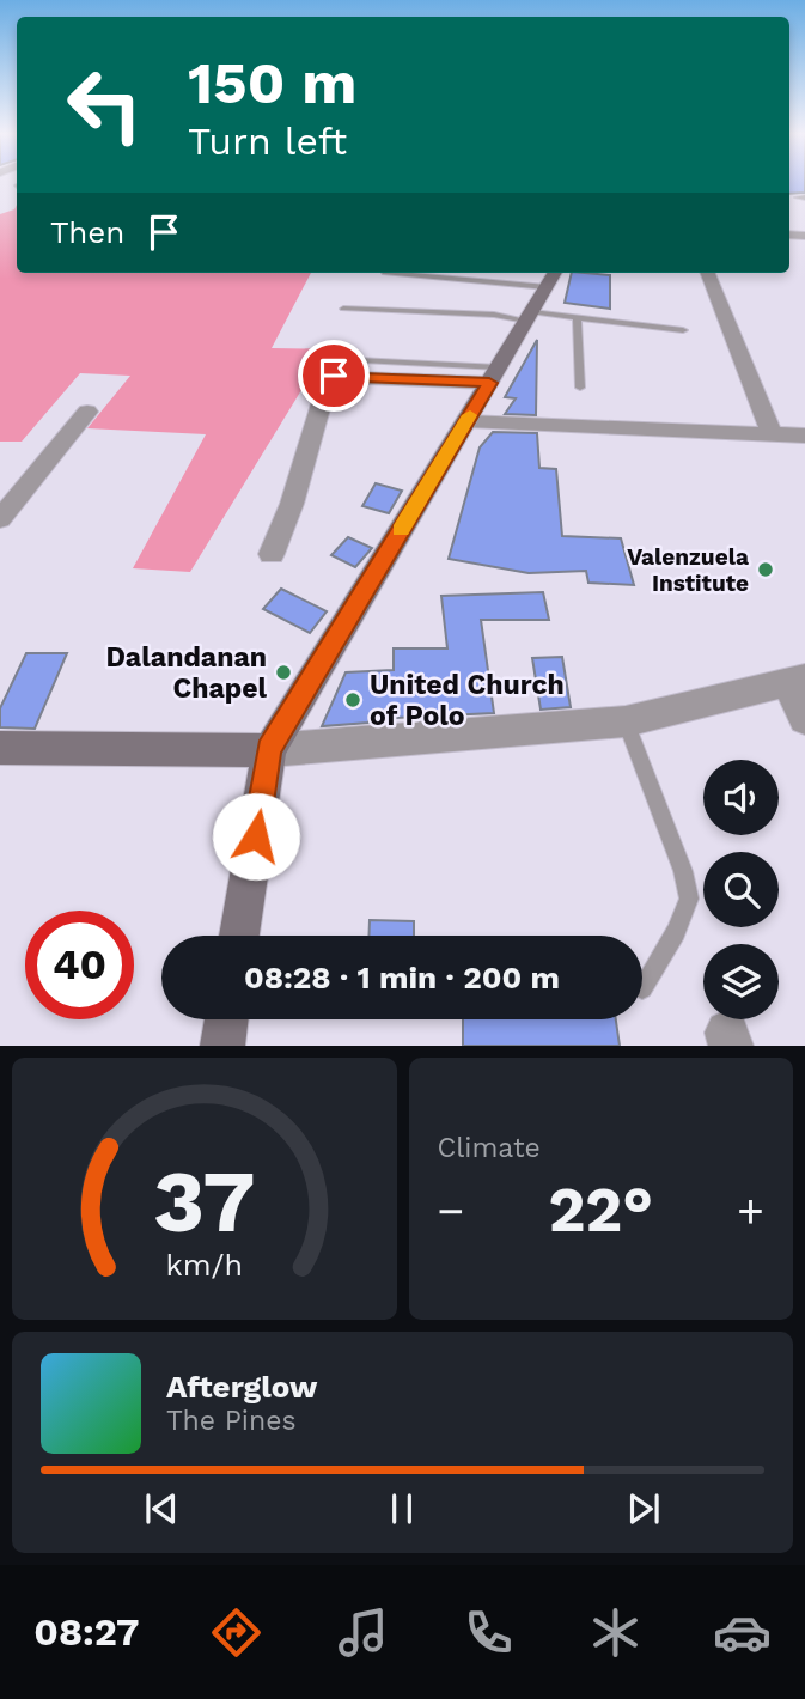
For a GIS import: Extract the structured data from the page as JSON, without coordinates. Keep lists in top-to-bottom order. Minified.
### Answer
{"places":["Valenzuela Institute","Dalandanan Chapel","United Church of Polo"],"page":{"turn":["150 m","Turn left"],"then":"Then","limit":"40","trip":"08:28 · 1 min · 200 m","tile":"Climate","heat":["−","22°","+"],"song":["Afterglow","The Pines"],"tabs":"08:27","gauge":["37","km/h"]}}
